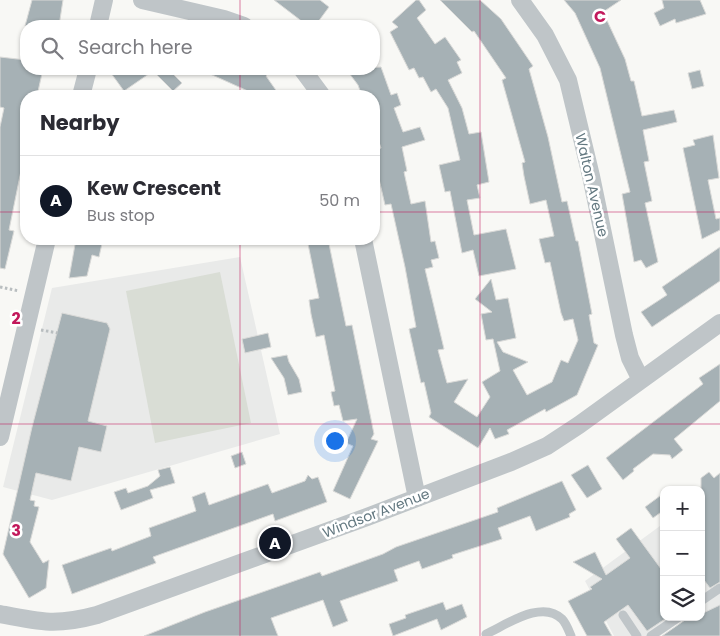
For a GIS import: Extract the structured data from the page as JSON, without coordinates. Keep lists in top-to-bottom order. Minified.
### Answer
{"streets":{"street":["Walton Avenue","Windsor Avenue"]},"crossings":[["Walton Avenue","Windsor Avenue"]],"page":{"search":"Search here","heading":"Nearby","list":[{"mark":"A","name":"Kew Crescent","note":"Bus stop","value":"50 m"}],"map_buttons":["+","−"],"pins":"A"},"grid":{"columns":["C"],"rows":["2","3"]}}
